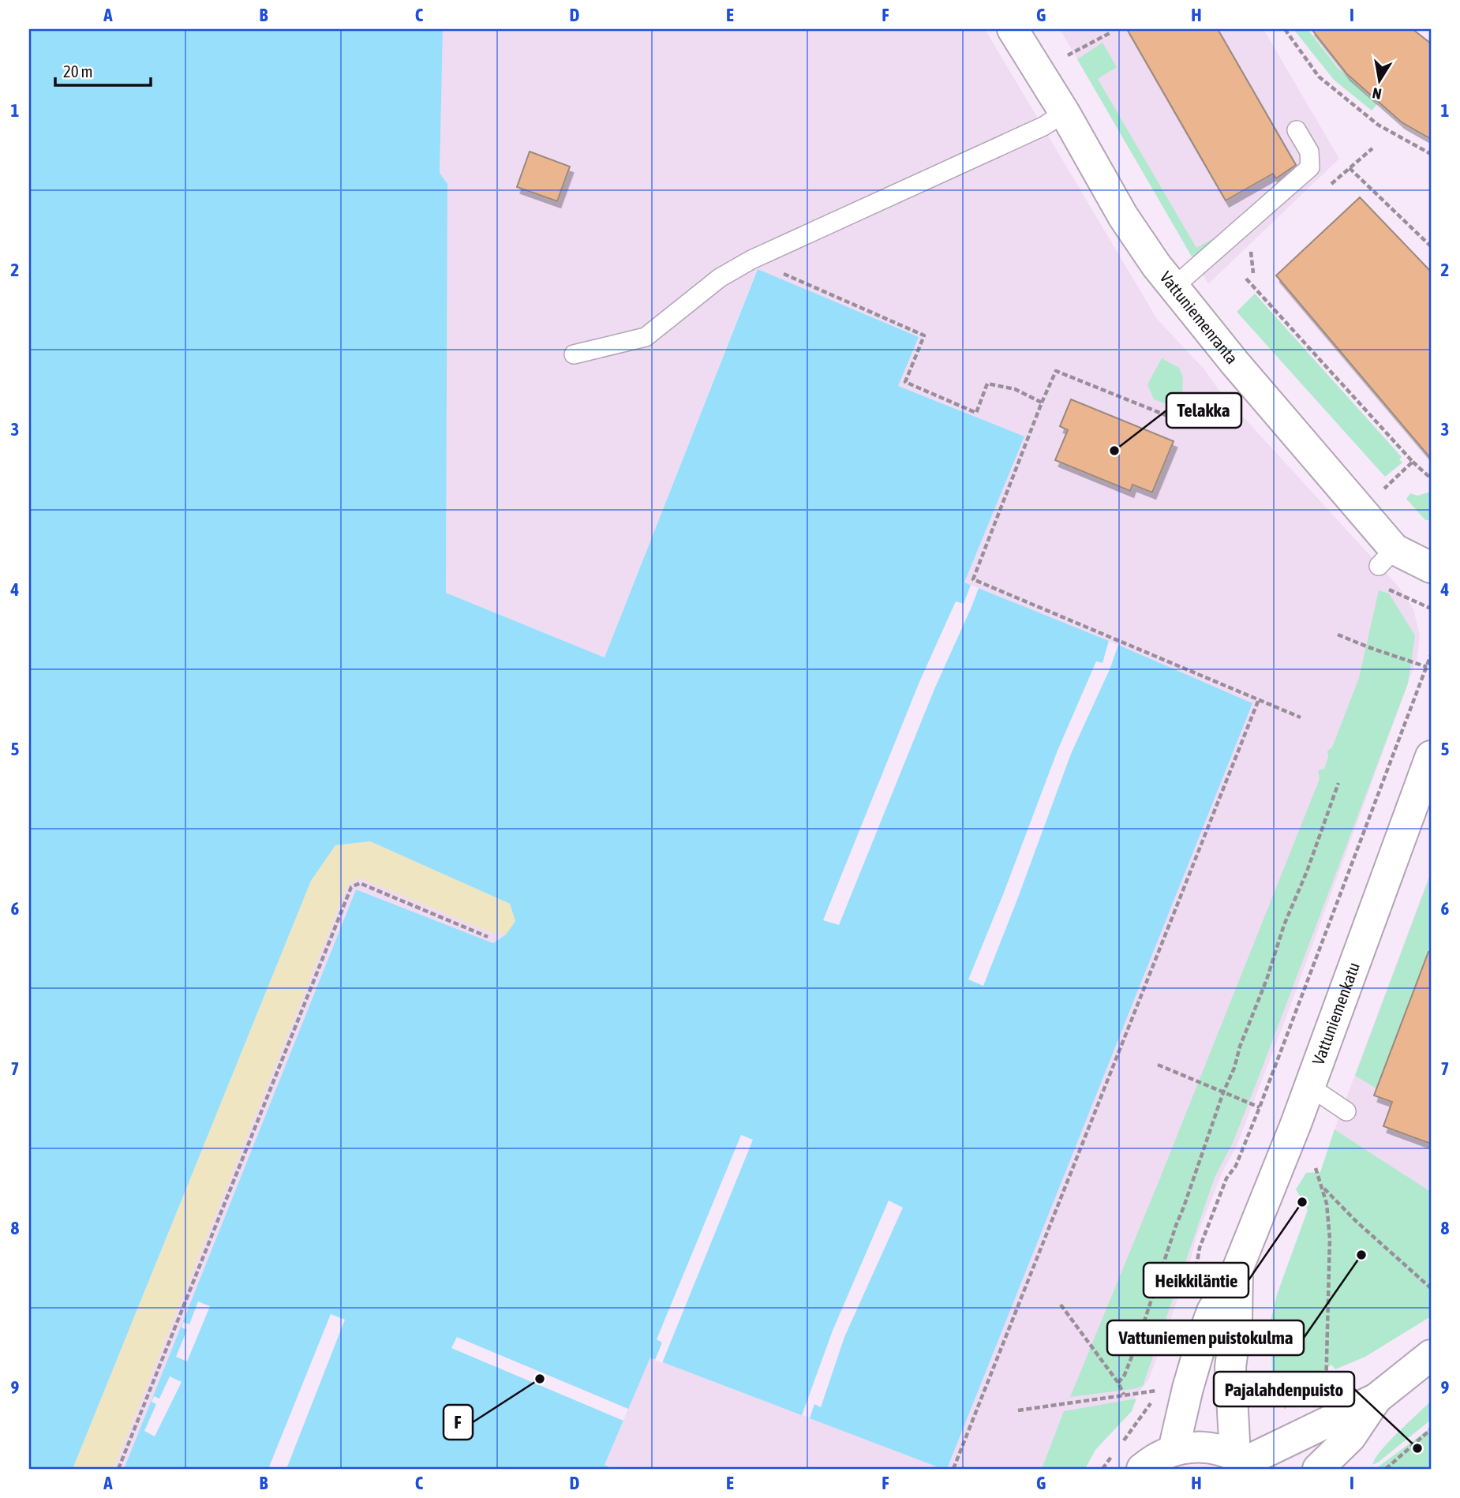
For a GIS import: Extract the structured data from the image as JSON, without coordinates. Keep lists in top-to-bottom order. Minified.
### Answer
{"streets":{"street":["Vattuniemenranta","Vattuniemenkatu"]},"places":["Telakka","Heikkiläntie","Vattuniemen puistokulma","F","Pajalahdenpuisto"],"scale_bar":"20 m","north":"bottom","grid":{"columns":["A","B","C","D","E","F","G","H","I"],"rows":["1","2","3","4","5","6","7","8","9"]}}
